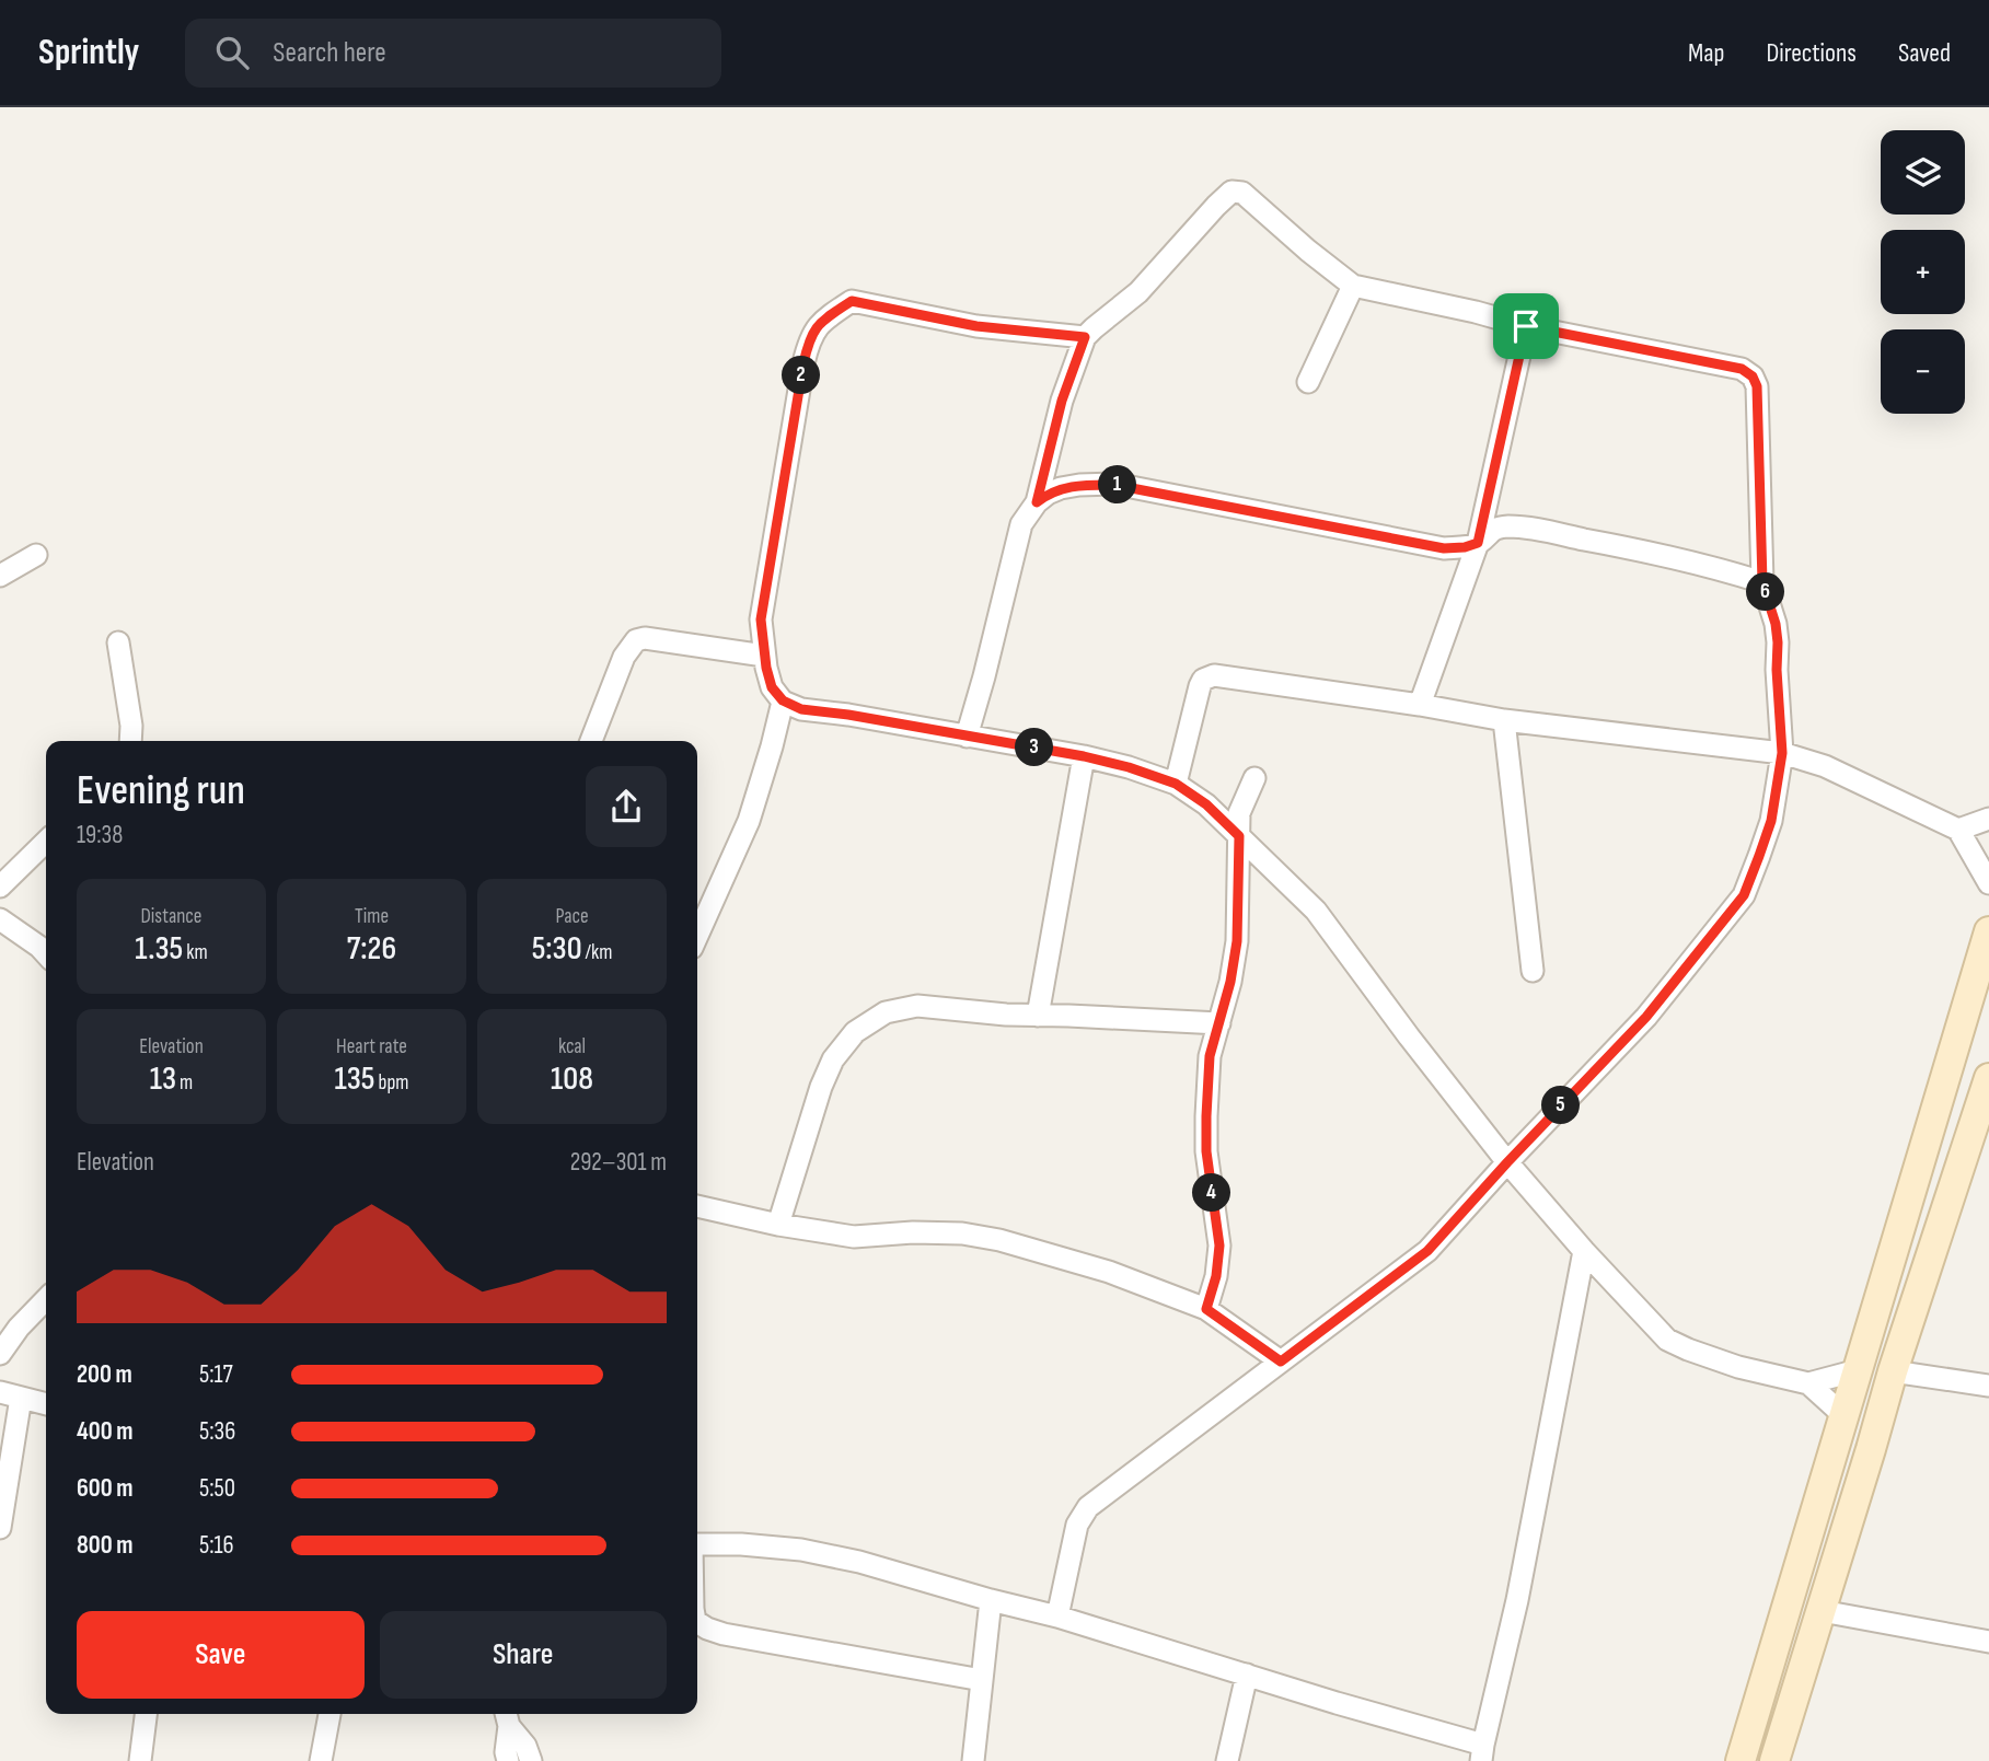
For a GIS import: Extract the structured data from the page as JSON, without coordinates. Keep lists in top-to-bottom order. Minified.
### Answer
{"page":{"header":"Sprintly","search":"Search here","nav":["Map","Directions","Saved"],"map_buttons":["+","−"],"pins":["2","1","6","3","5","4"],"heading":["Evening run","19:38"],"stats":[["Distance","1.35 km"],["Time","7:26"],["Pace","5:30 /km"],["Elevation","13 m"],["Heart rate","135 bpm"],["kcal","108"]],"chart":["Elevation","292–301 m"],"list":[{"name":"200 m","note":"5:17"},{"name":"400 m","note":"5:36"},{"name":"600 m","note":"5:50"},{"name":"800 m","note":"5:16"}],"buttons":["Save","Share"]}}
